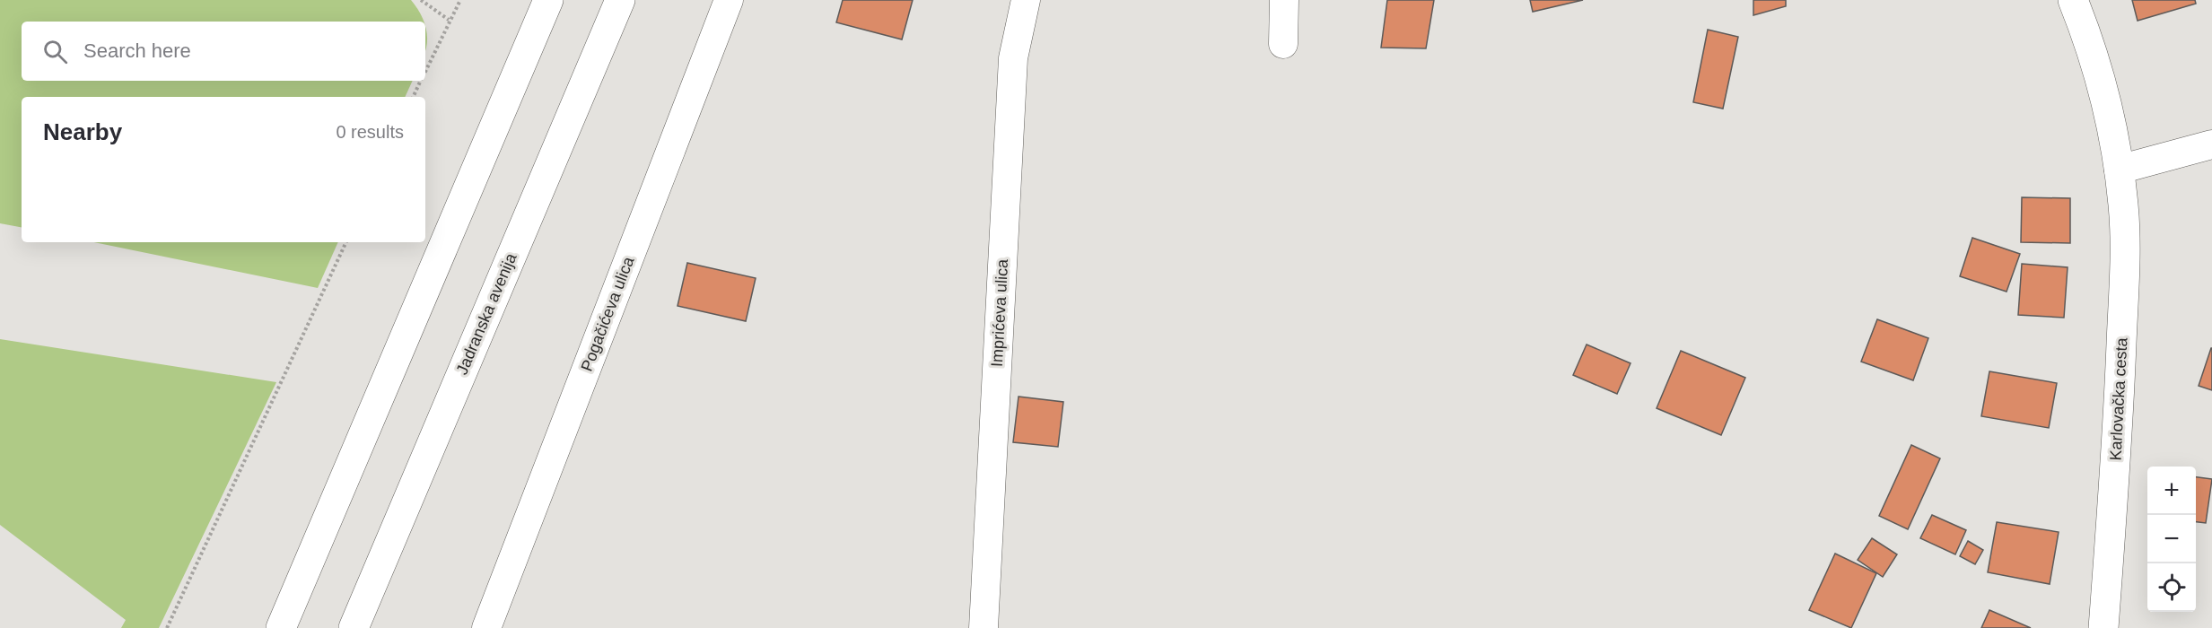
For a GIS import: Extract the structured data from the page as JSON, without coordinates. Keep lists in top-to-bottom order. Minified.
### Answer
{"streets":{"main road":["Jadranska avenija","Karlovačka cesta"],"street":["Imprićeva ulica","Pogačićeva ulica"]},"page":{"search":"Search here","heading":["Nearby","0 results"],"map_buttons":["+","−"]}}
